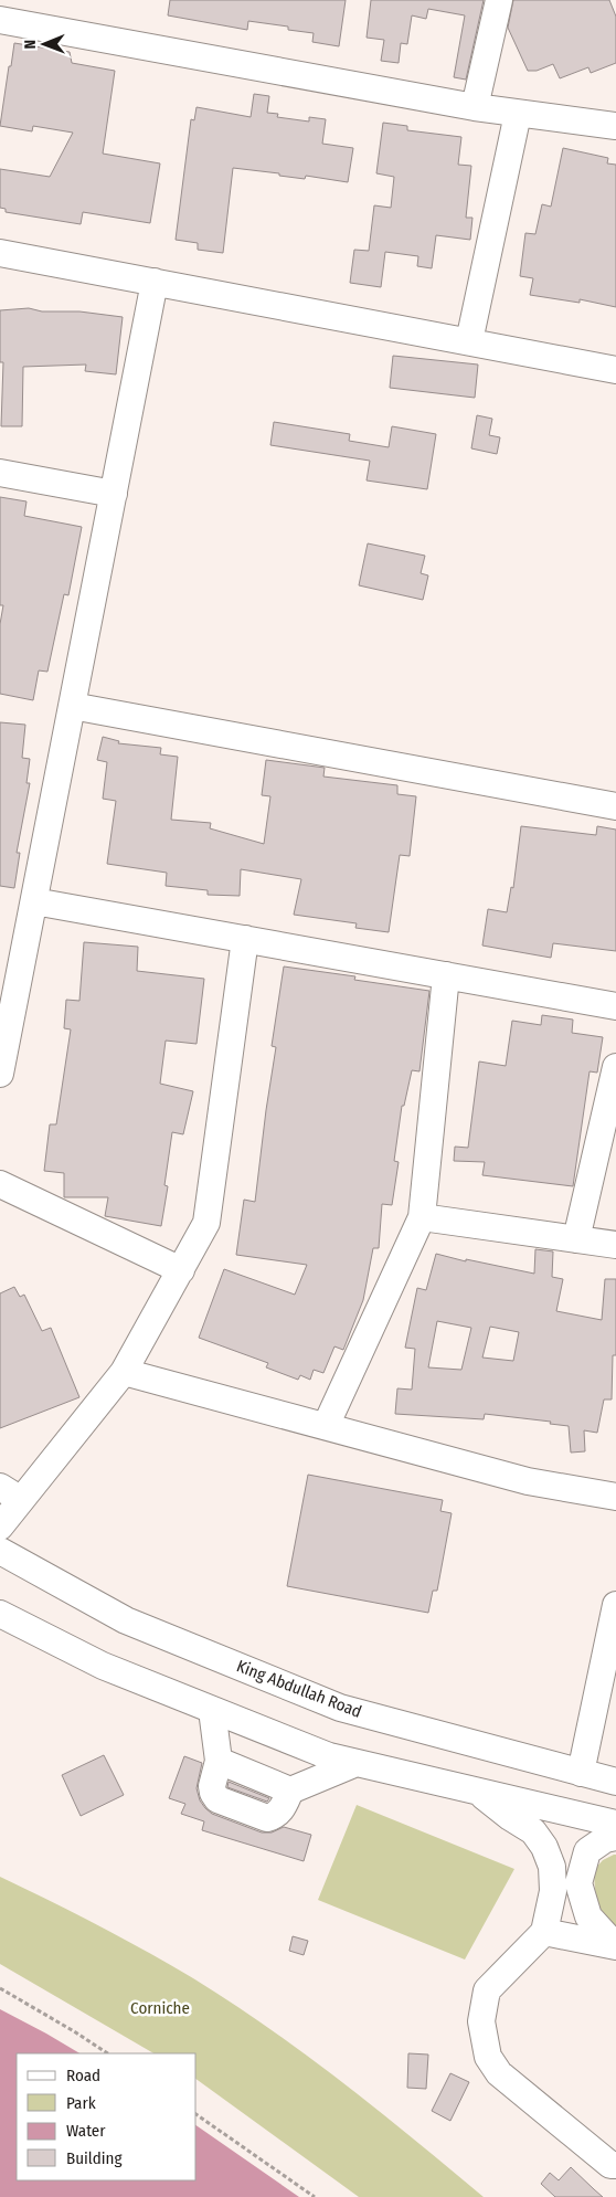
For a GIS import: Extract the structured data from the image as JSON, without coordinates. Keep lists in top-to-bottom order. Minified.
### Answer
{"streets":{"street":["King Abdullah Road"]},"parks":["Corniche"],"legend":["Road","Park","Water","Building"],"north":"left"}
